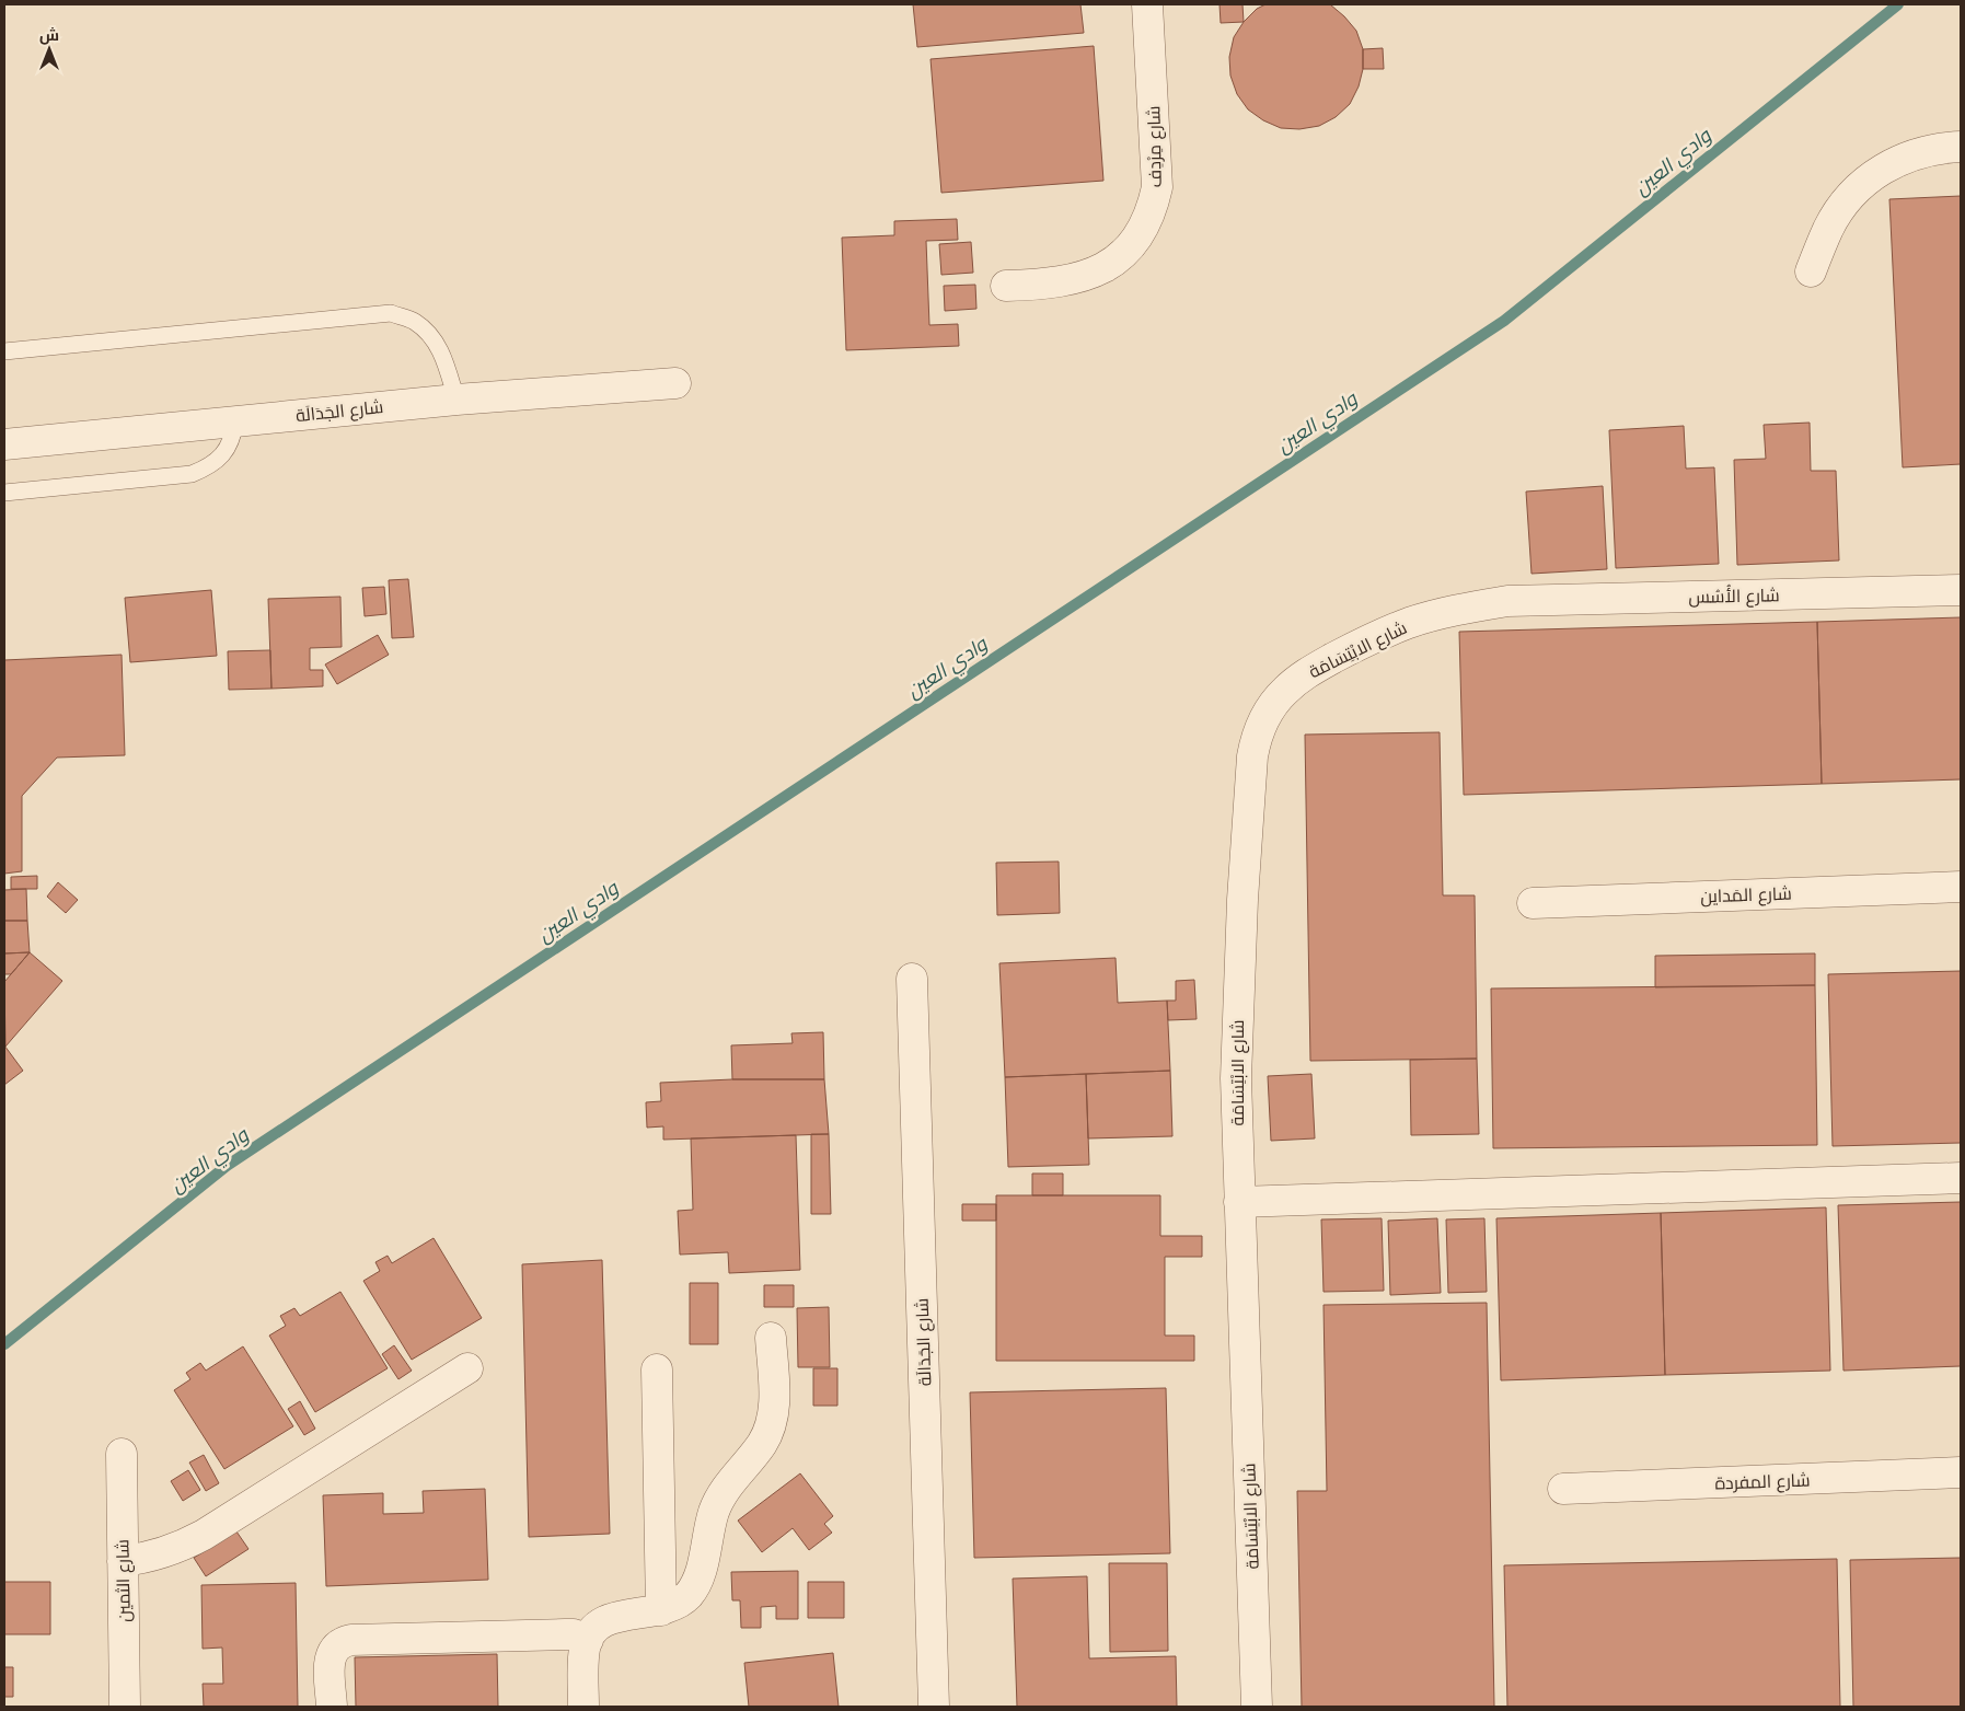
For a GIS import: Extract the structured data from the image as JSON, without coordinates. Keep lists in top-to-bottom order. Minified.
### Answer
{"streets":{"street":["شارع مِرْدِف","شارع الجَدَالَة","شارع الأُسُس","شارع الابْتِسَامَة","شارع المَداين","شارع المفردة","شارع الثمين"]},"crossings":[["شارع الأُسُس","شارع الابْتِسَامَة"]],"water":["وادي العين"],"north":"top"}
